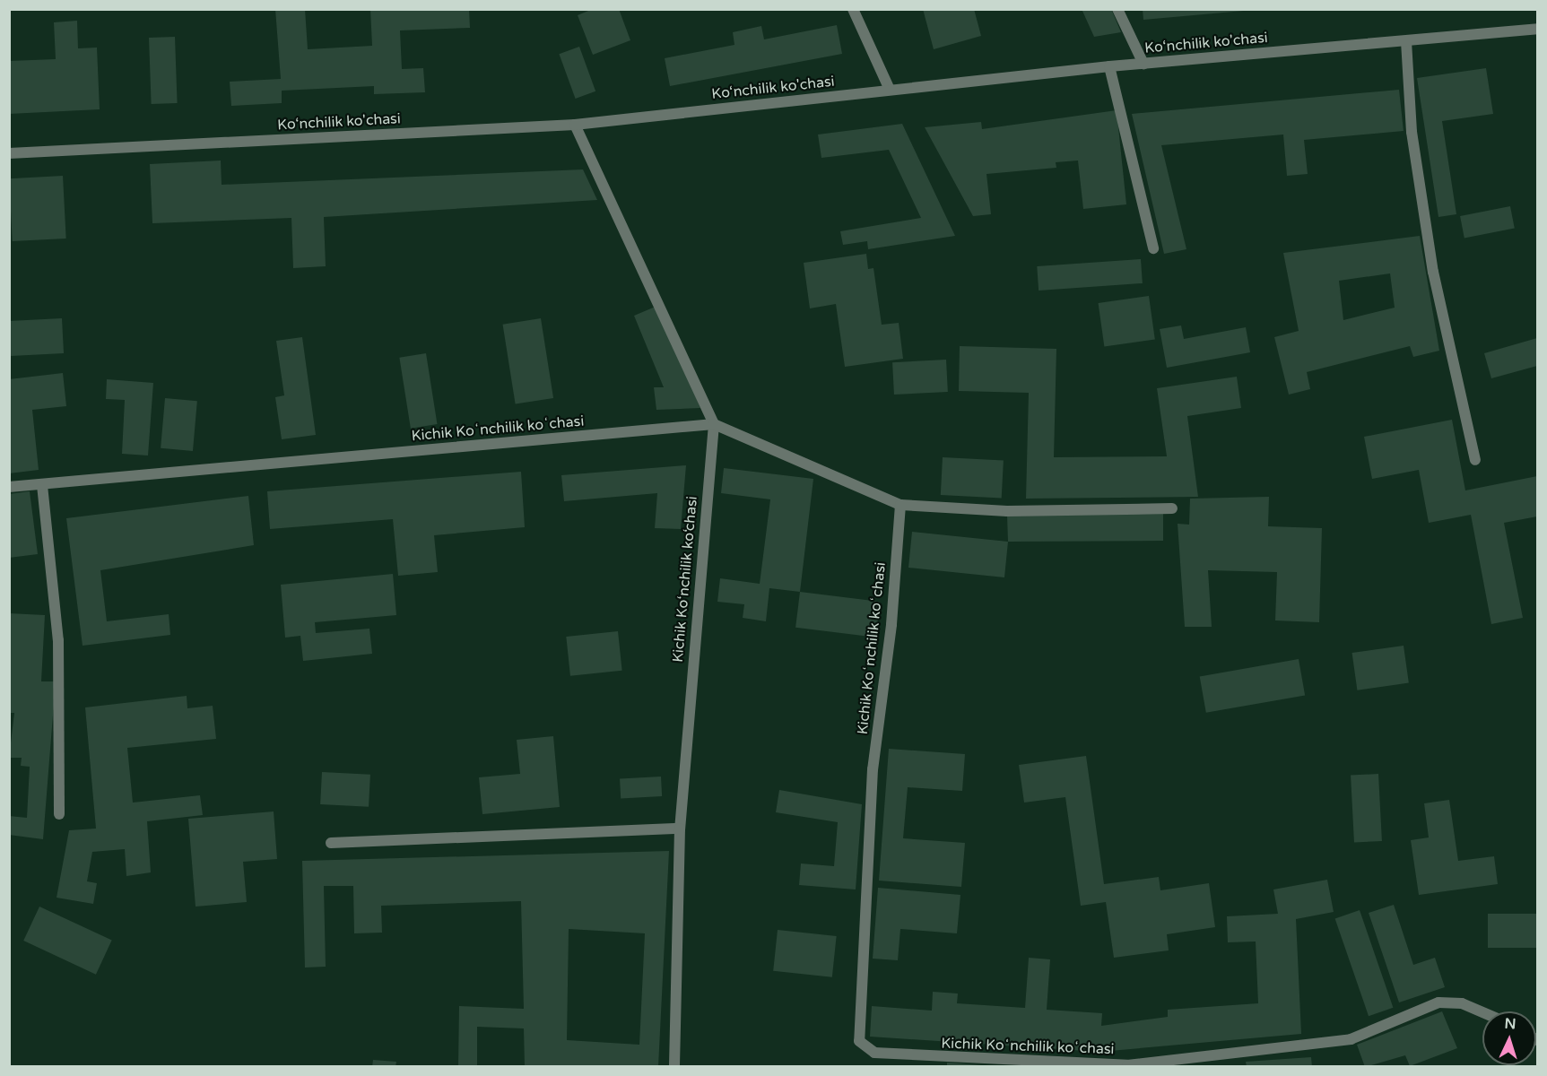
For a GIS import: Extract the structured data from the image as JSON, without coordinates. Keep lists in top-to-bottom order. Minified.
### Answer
{"streets":{"street":["Ko‘nchilik ko'chasi","Kichik Koʻnchilik koʻchasi","Kichik Ko‘nchilik ko‘chasi"]},"crossings":[["Ko‘nchilik ko'chasi","Kichik Ko‘nchilik ko‘chasi"],["Kichik Koʻnchilik koʻchasi","Kichik Ko‘nchilik ko‘chasi"]],"north":"top"}
